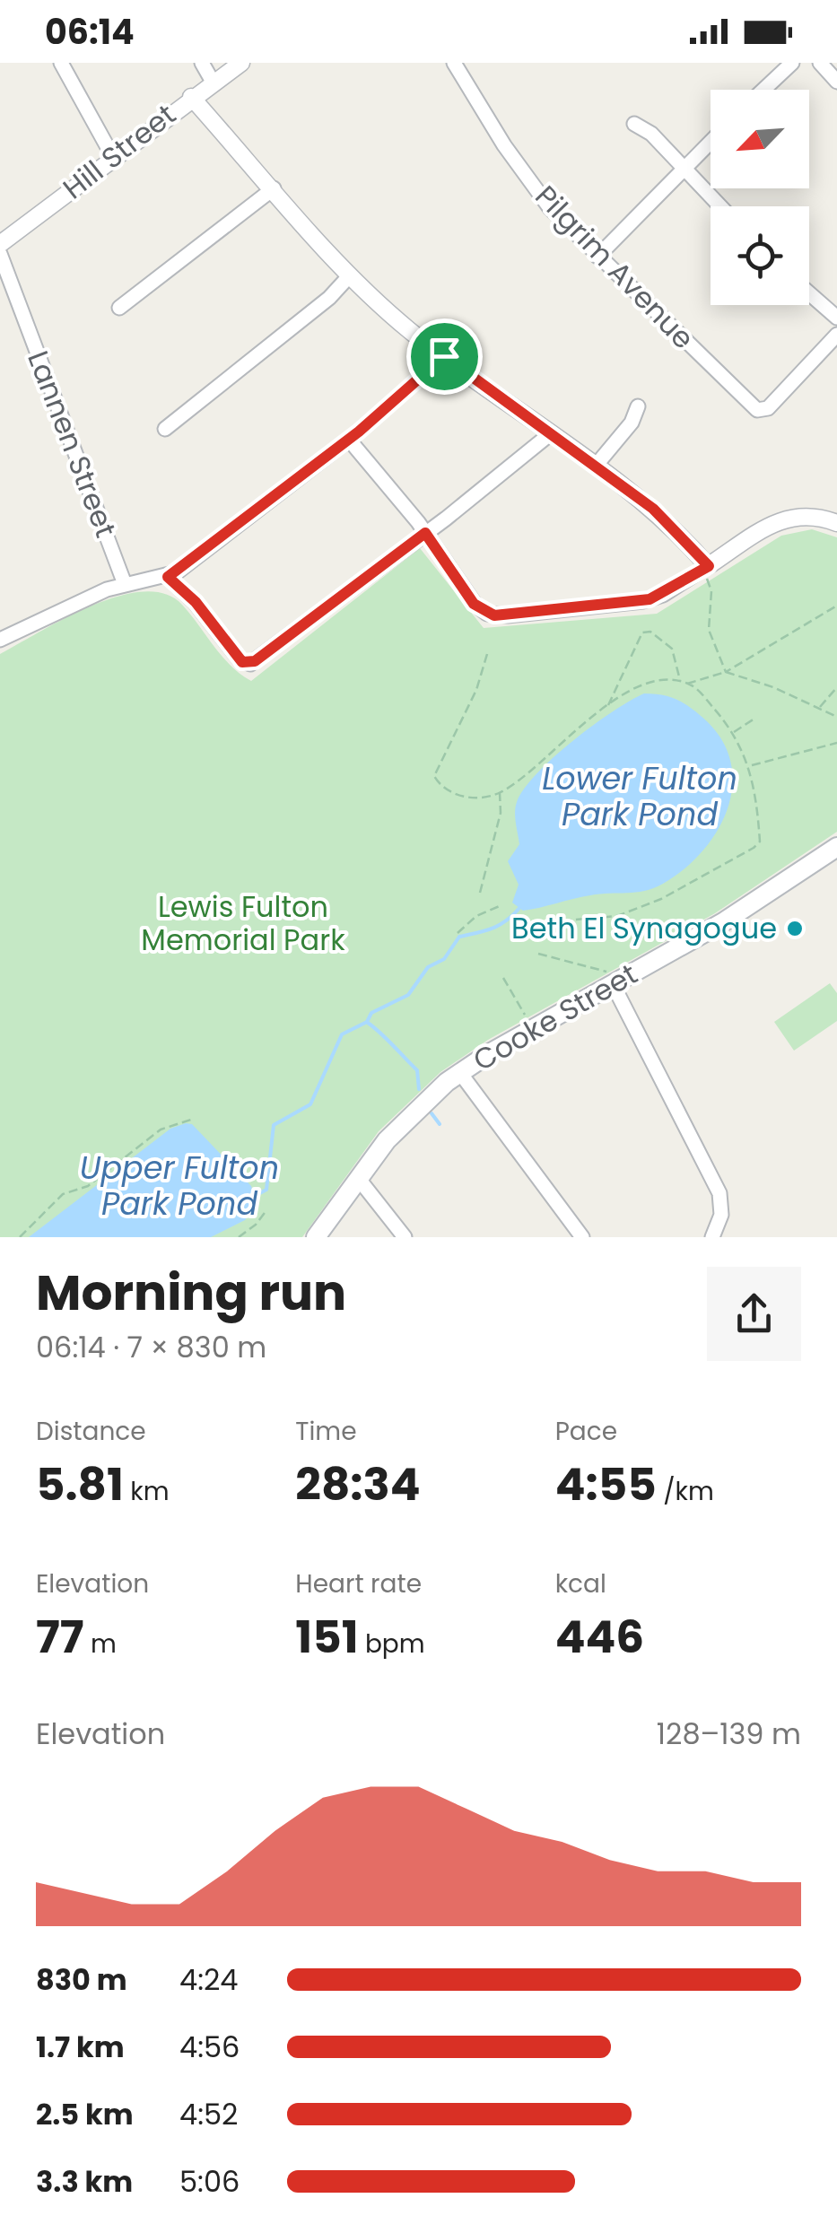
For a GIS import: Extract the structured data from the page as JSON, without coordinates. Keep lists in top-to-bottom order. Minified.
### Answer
{"streets":{"main road":["Cooke Street"],"street":["Hill Street","Pilgrim Avenue","Lannen Street"]},"water":["Lower Fulton Park Pond","Upper Fulton Park Pond"],"parks":["Lewis Fulton Memorial Park"],"places":["Beth El Synagogue"],"north":"bottom left","page":{"status":"06:14","heading":["Morning run","06:14 · 7 × 830 m"],"stats":[["Distance","5.81 km"],["Time","28:34"],["Pace","4:55 /km"],["Elevation","77 m"],["Heart rate","151 bpm"],["kcal","446"]],"chart":["Elevation","128–139 m"],"list":[{"name":"830 m","note":"4:24"},{"name":"1.7 km","note":"4:56"},{"name":"2.5 km","note":"4:52"},{"name":"3.3 km","note":"5:06"}]}}
